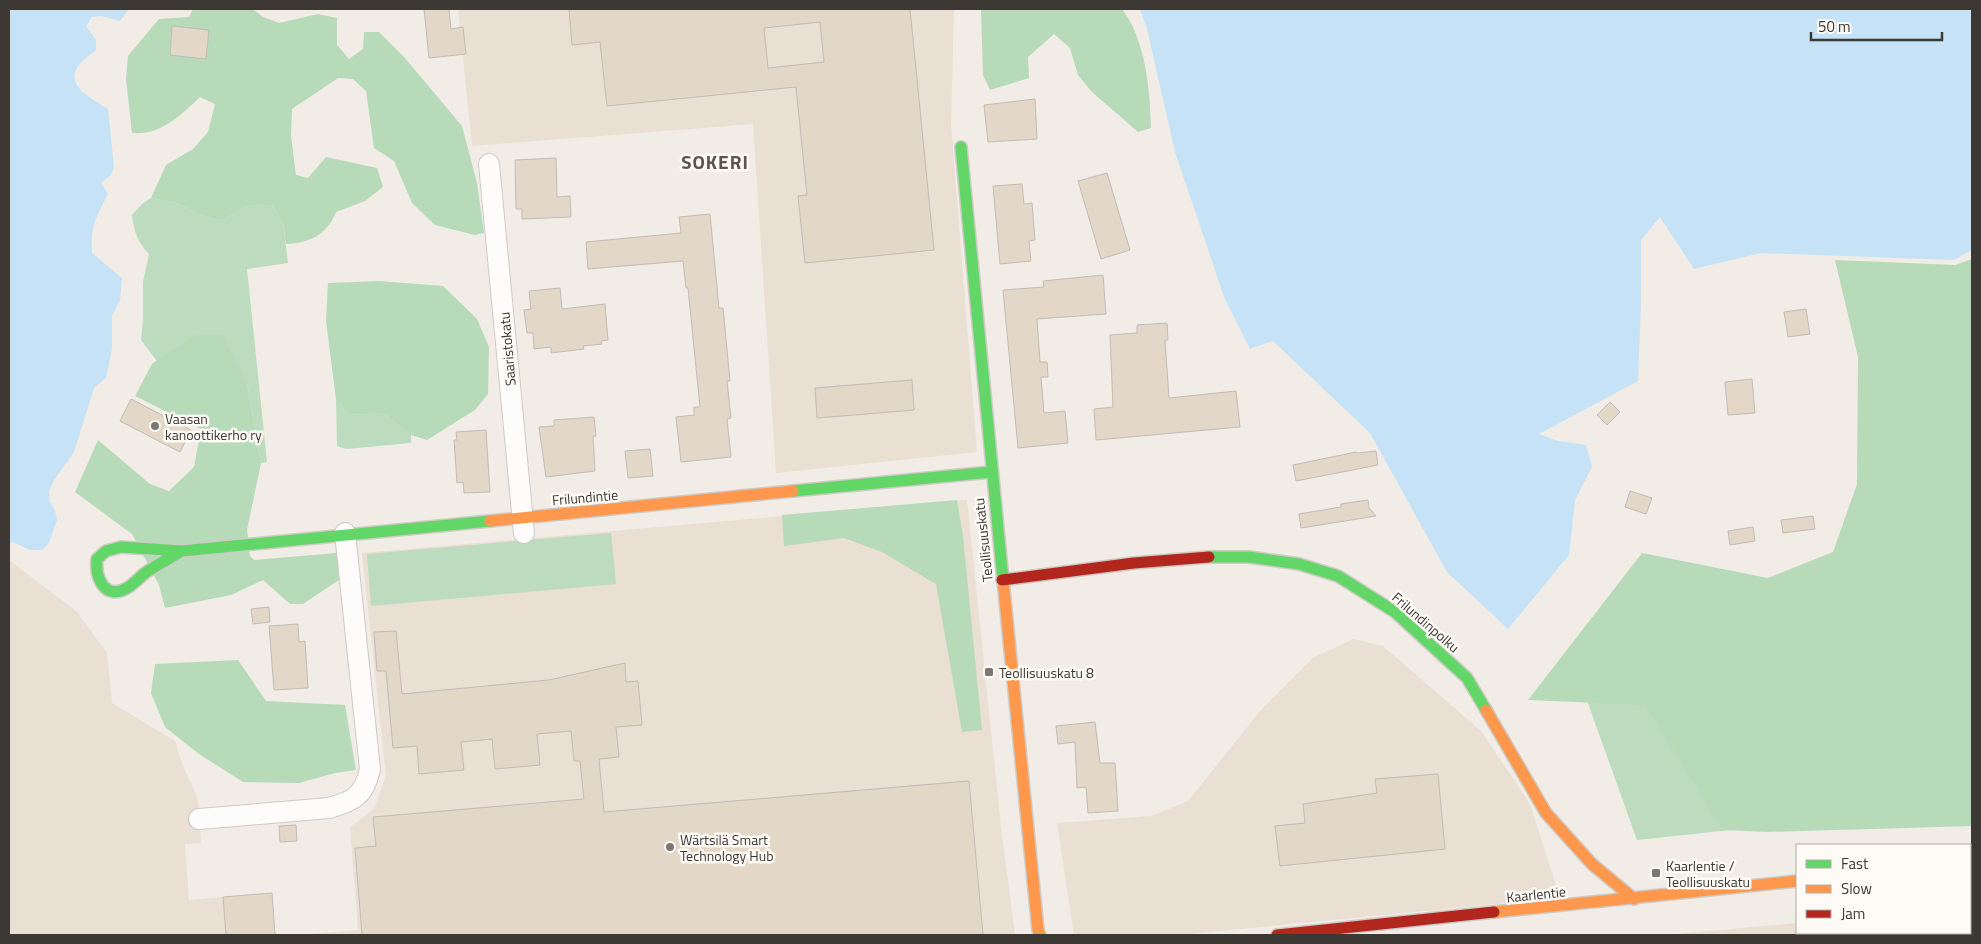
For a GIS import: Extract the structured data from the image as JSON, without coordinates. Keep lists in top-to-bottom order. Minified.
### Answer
{"streets":{"street":["Saaristokatu","Frilundintie","Teollisuuskatu","Frilundinpolku","Kaarlentie"]},"crossings":[["Saaristokatu","Frilundintie"],["Frilundintie","Teollisuuskatu"],["Teollisuuskatu","Frilundinpolku"],["Frilundinpolku","Kaarlentie"]],"districts":["SOKERI"],"places":{"other":["Vaasan kanoottikerho ry","Wärtsilä Smart Technology Hub"],"transit":["Teollisuuskatu 8","Kaarlentie / Teollisuuskatu"]},"legend":["Fast","Slow","Jam"],"scale_bar":"50 m"}
